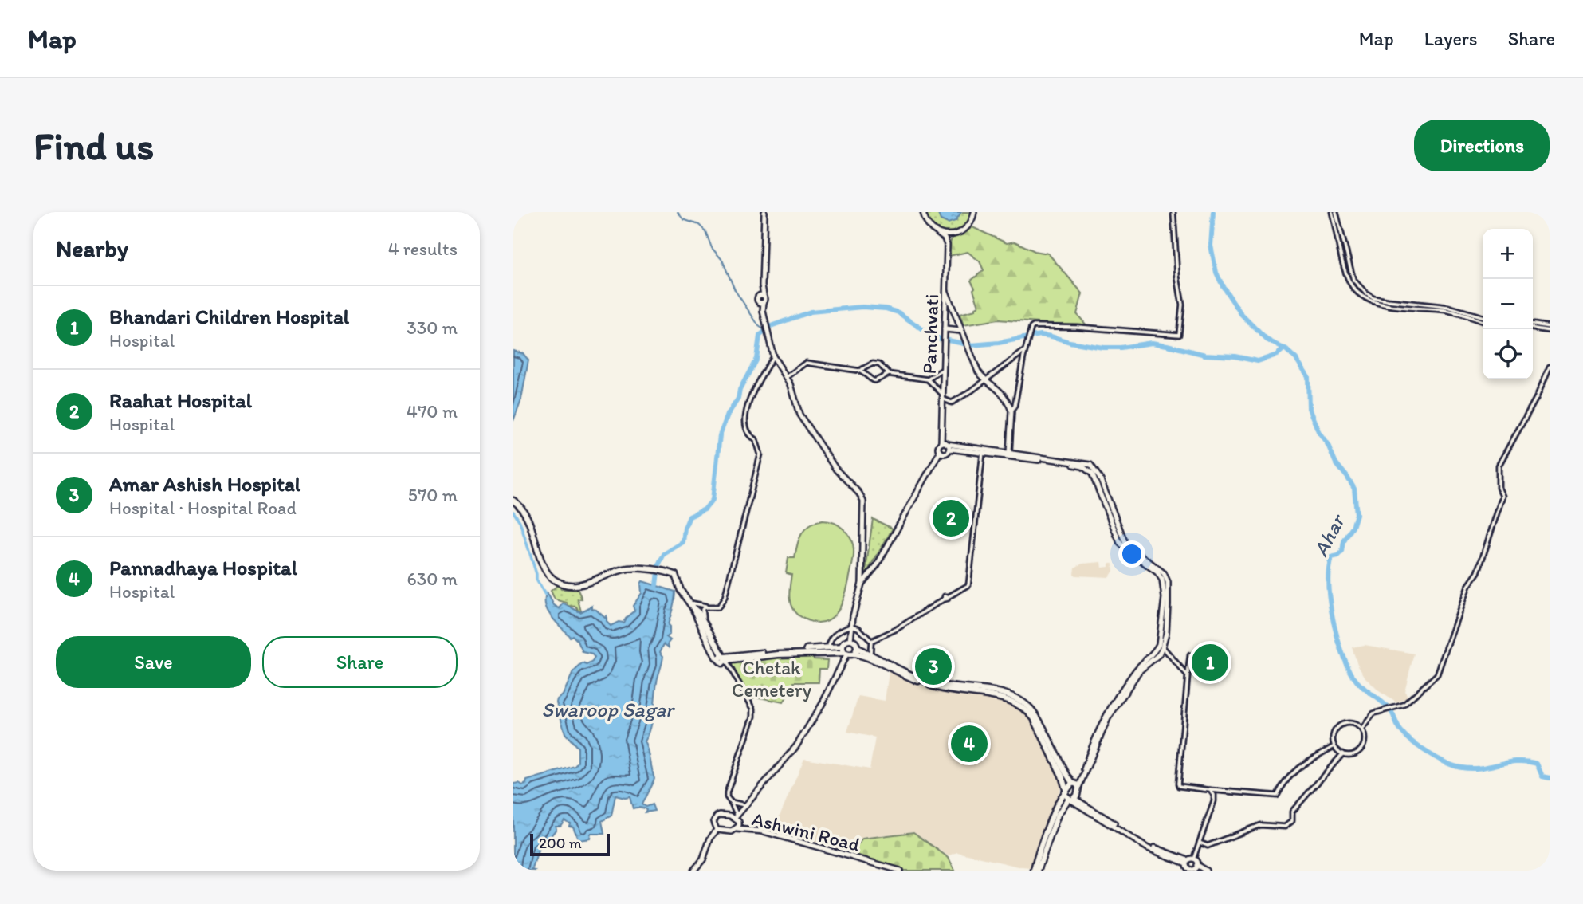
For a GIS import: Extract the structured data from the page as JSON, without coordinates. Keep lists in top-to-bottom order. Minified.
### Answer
{"streets":{"main road":["Panchvati","Ashwini Road"]},"water":["Ahar","Swaroop Sagar"],"parks":["Chetak Cemetery"],"scale_bar":"200 m","page":{"header":"Map","nav":["Map","Layers","Share"],"buttons":["Directions",["Save","Share"]],"title":"Find us","heading":["Nearby","4 results"],"map_buttons":["+","−"],"list":[{"mark":"1","name":"Bhandari Children Hospital","note":"Hospital","value":"330 m"},{"mark":"2","name":"Raahat Hospital","note":"Hospital","value":"470 m"},{"mark":"3","name":"Amar Ashish Hospital","note":"Hospital · Hospital Road","value":"570 m"},{"mark":"4","name":"Pannadhaya Hospital","note":"Hospital","value":"630 m"}],"pins":["2","1","3","4"],"scale":"200 m"}}
